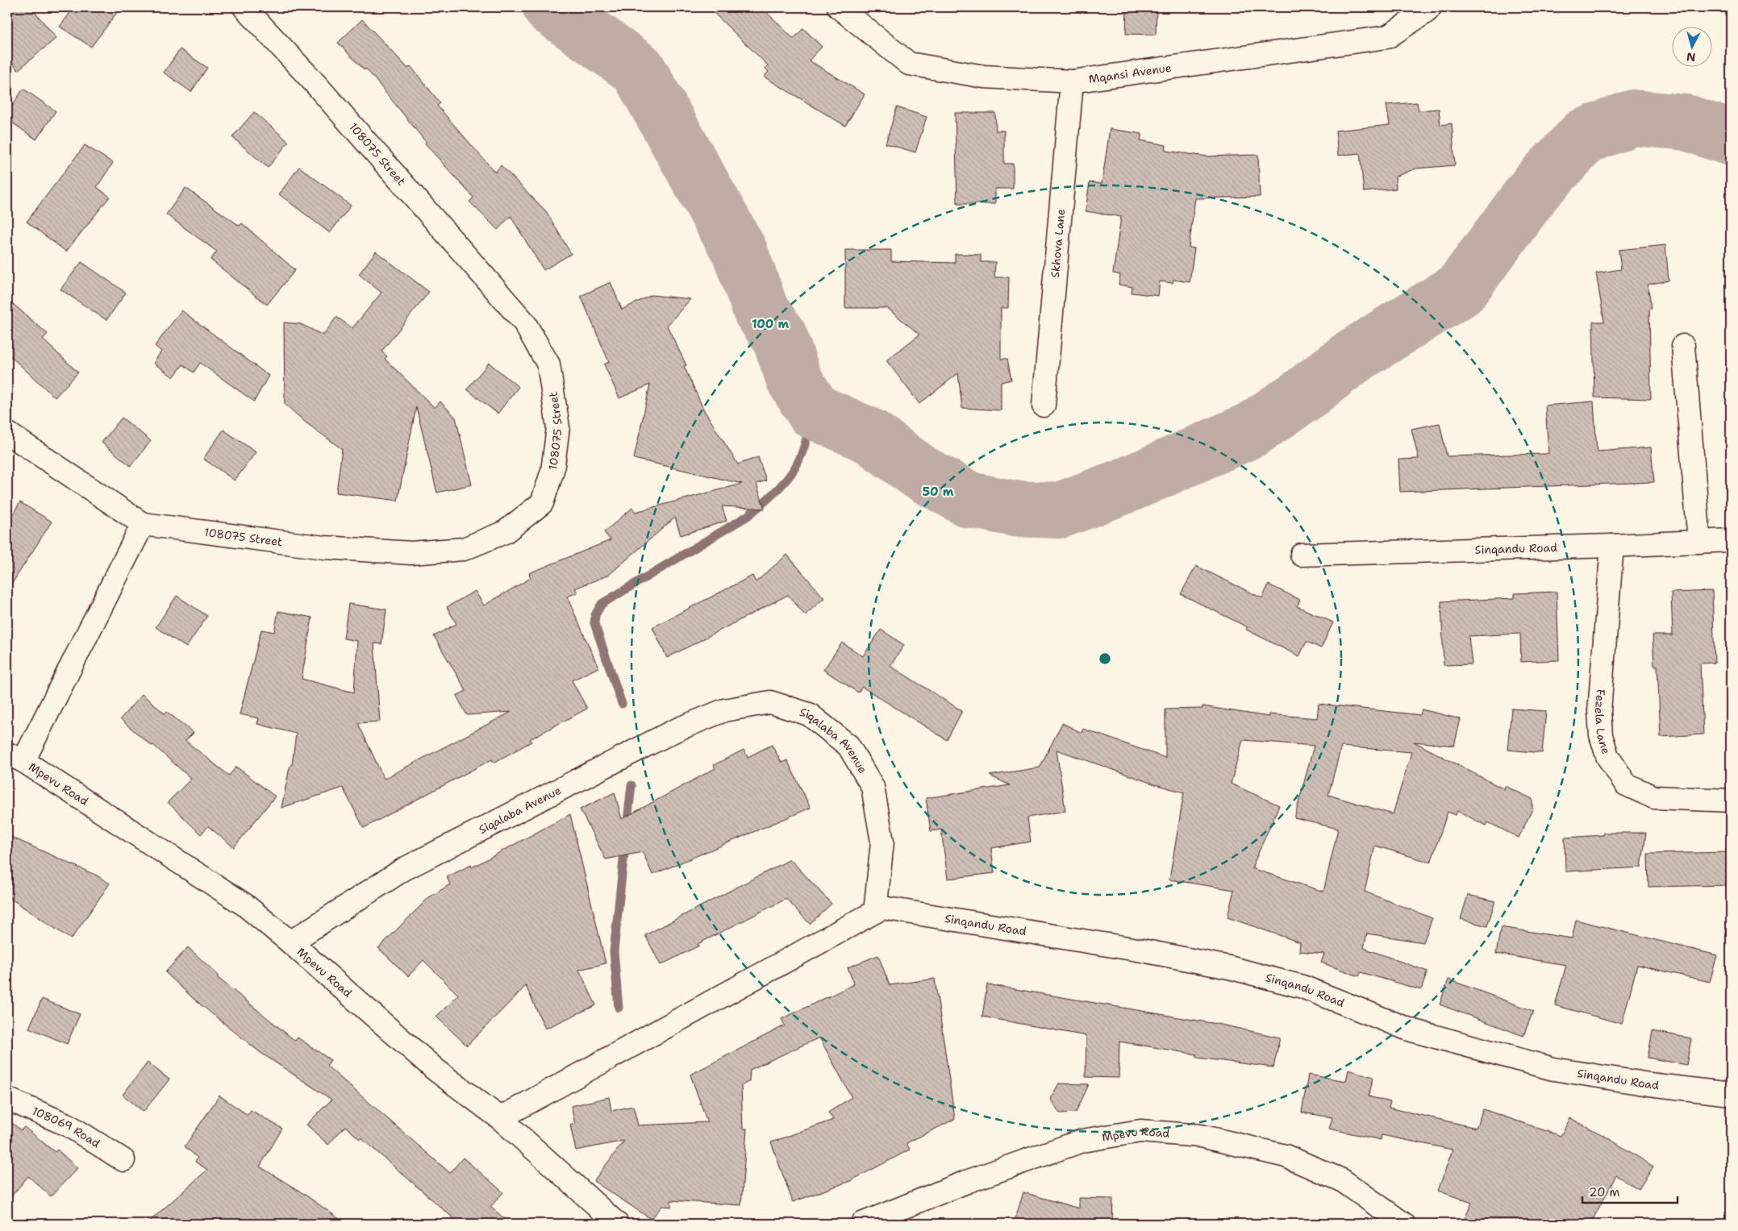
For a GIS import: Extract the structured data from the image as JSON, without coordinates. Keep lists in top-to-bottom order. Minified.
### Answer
{"streets":{"street":["Mqansi Avenue","108075 Street","Skhova Lane","Sinqandu Road","Fezela Lane","Siqalaba Avenue","Mpevu Road","108069 Road"]},"crossings":[["Mqansi Avenue","Skhova Lane"],["Sinqandu Road","Fezela Lane"],["Sinqandu Road","Siqalaba Avenue"],["Siqalaba Avenue","Mpevu Road"]],"scale_bar":"20 m","north":"bottom","rings":["100 m","50 m"]}
